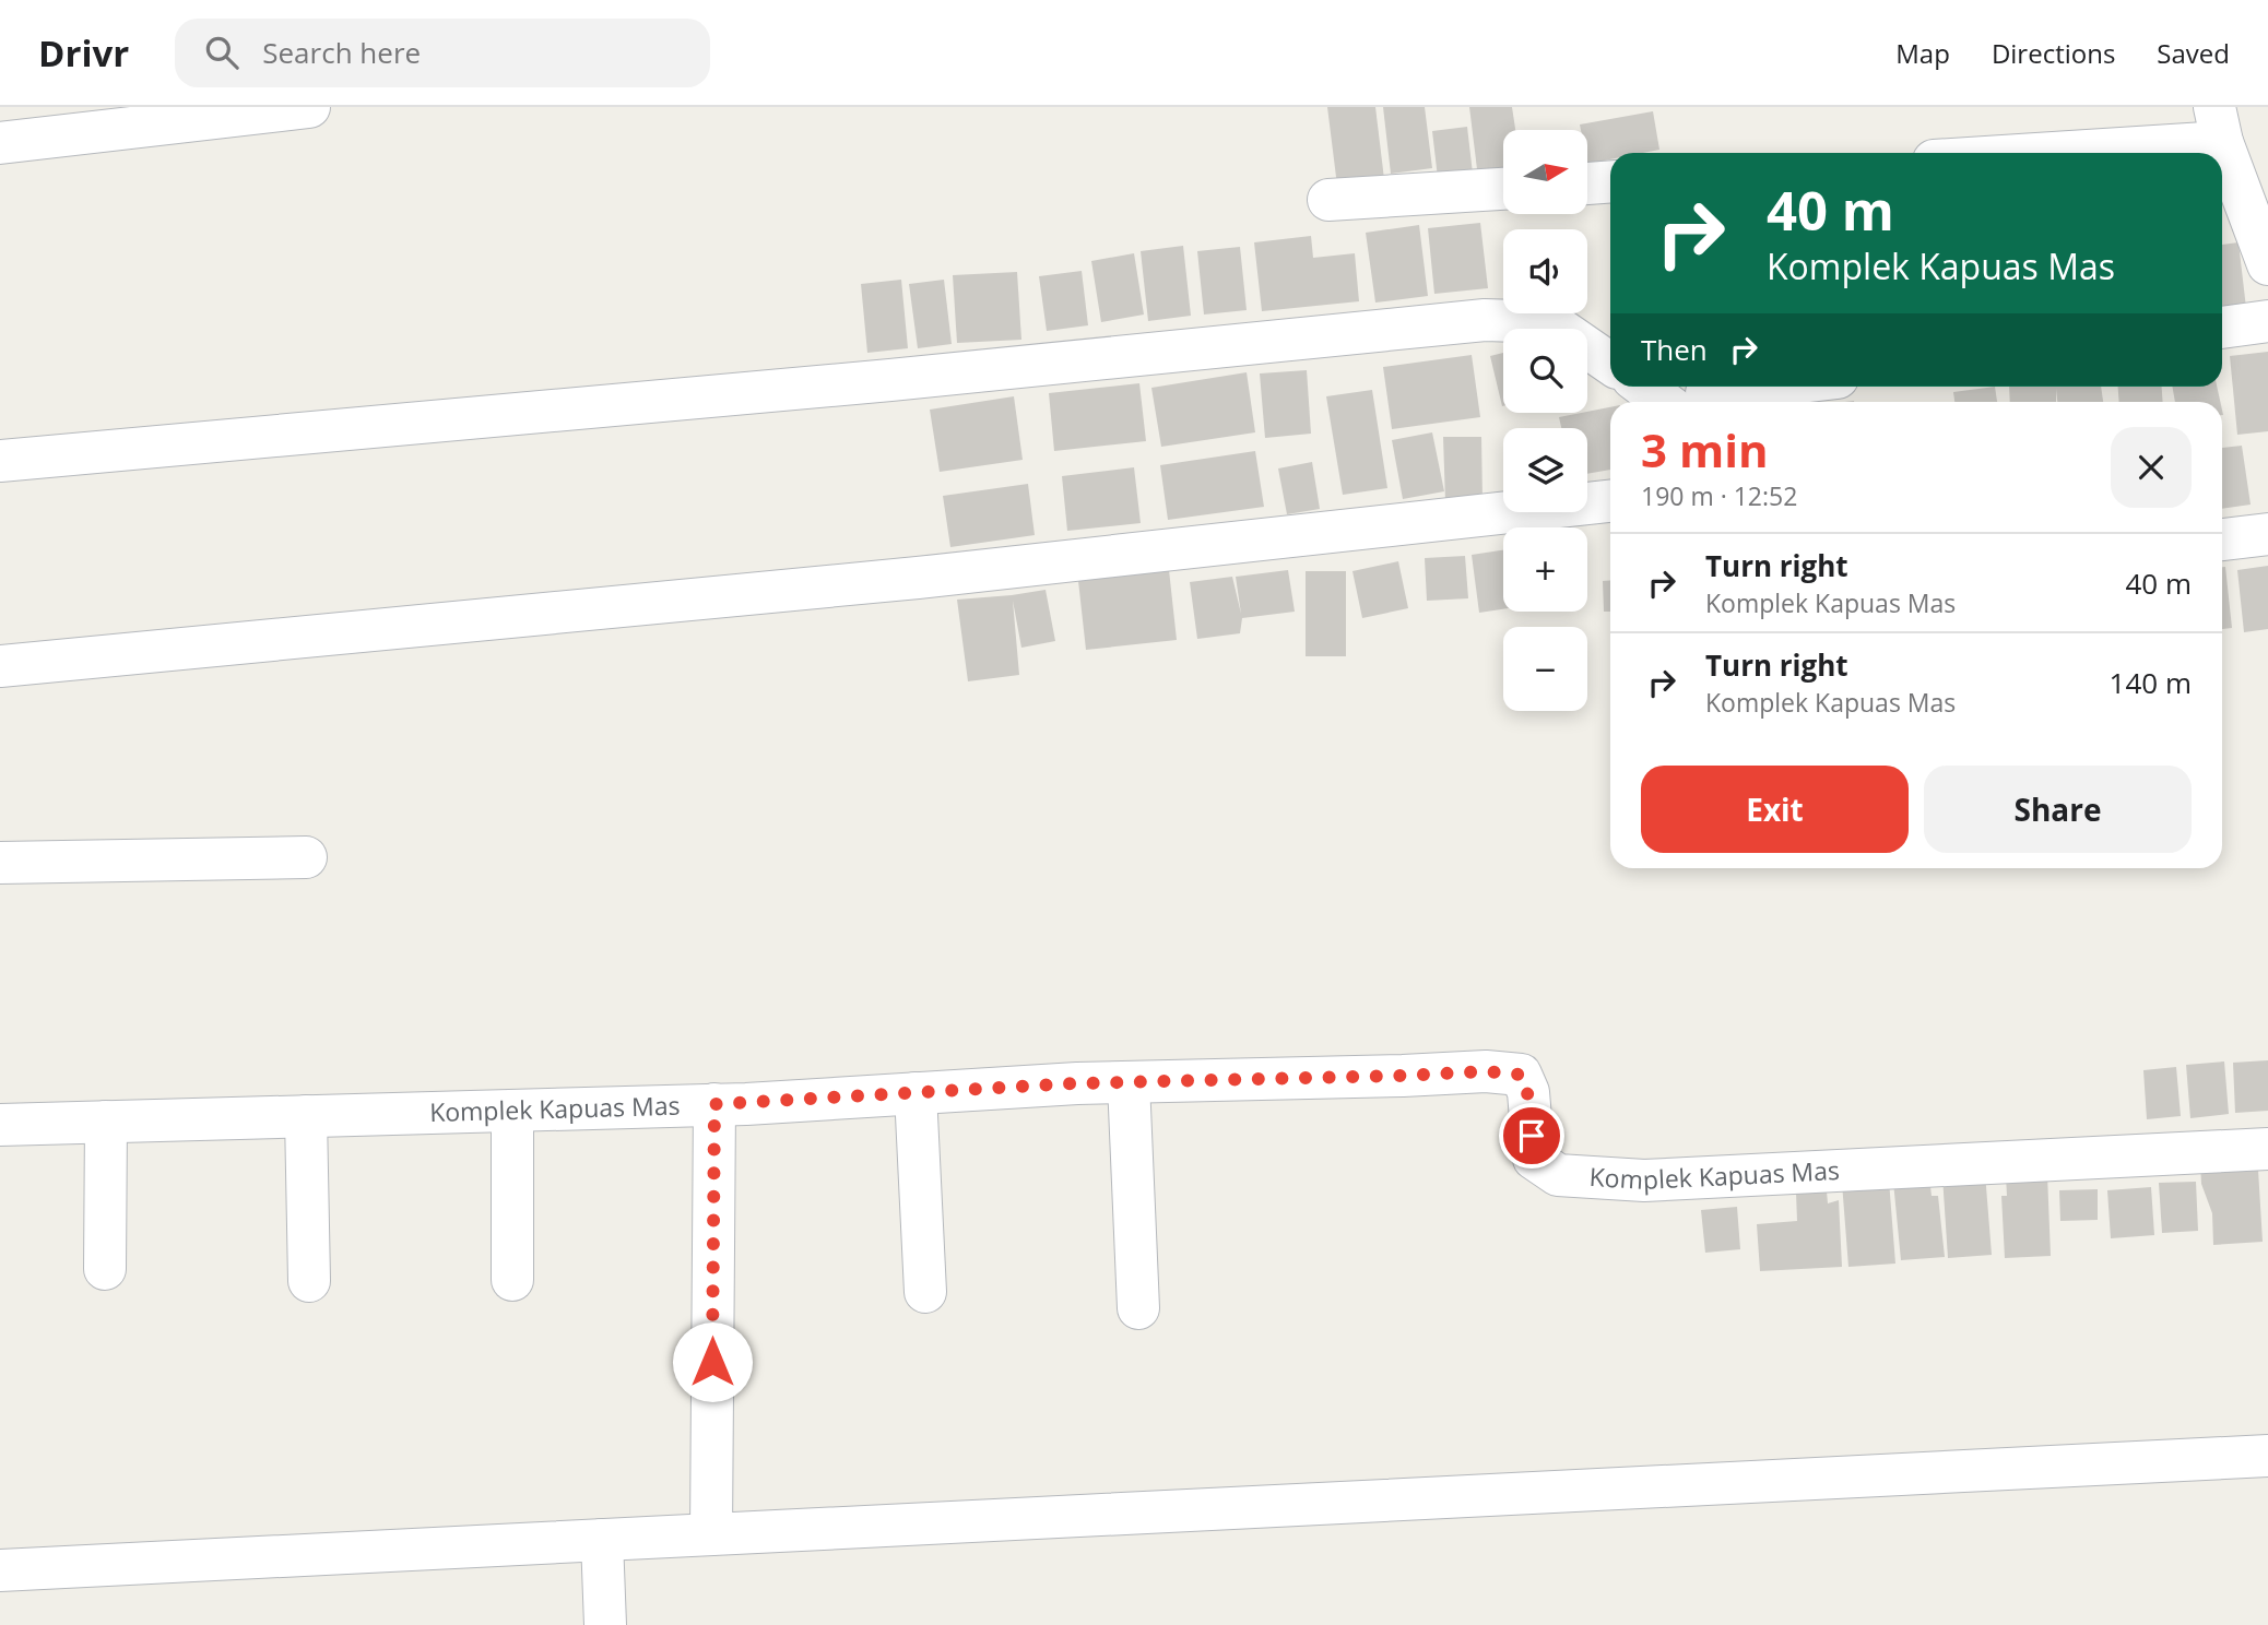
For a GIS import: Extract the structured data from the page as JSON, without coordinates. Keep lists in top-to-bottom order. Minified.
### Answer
{"streets":{"street":["Komplek Kapuas Mas"]},"north":"right","page":{"header":"Drivr","search":"Search here","nav":["Map","Directions","Saved"],"map_buttons":["+","−"],"turn":["40 m","Komplek Kapuas Mas"],"then":"Then","heading":["3 min","190 m · 12:52"],"list":[{"name":"Turn right","note":"Komplek Kapuas Mas","value":"40 m"},{"name":"Turn right","note":"Komplek Kapuas Mas","value":"140 m"}],"buttons":["Exit","Share"]}}
